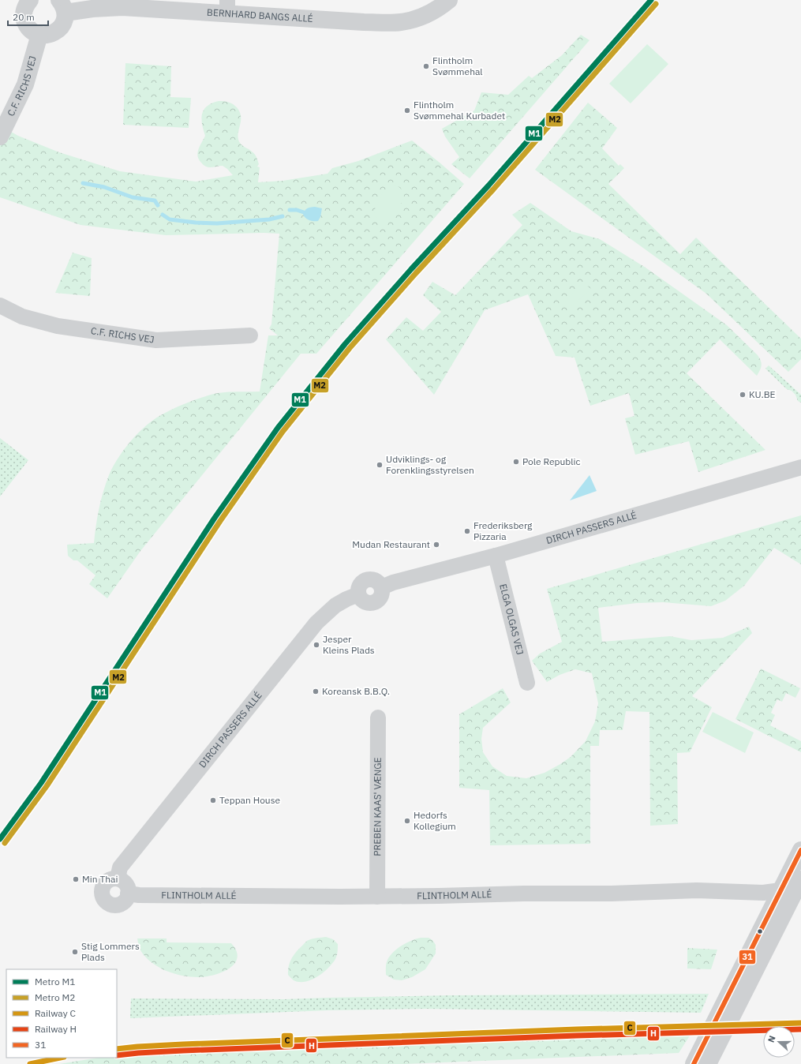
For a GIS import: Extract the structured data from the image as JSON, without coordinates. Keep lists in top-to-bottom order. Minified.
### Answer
{"streets":{"street":["BERNHARD BANGS ALLÉ","C.F. RICHS VEJ","DIRCH PASSERS ALLÉ","ELGA OLGAS VEJ","PREBEN KAAS' VÆNGE","FLINTHOLM ALLÉ"]},"crossings":[["DIRCH PASSERS ALLÉ","ELGA OLGAS VEJ"],["DIRCH PASSERS ALLÉ","FLINTHOLM ALLÉ"],["PREBEN KAAS' VÆNGE","FLINTHOLM ALLÉ"]],"places":["Flintholm Svømmehal","Flintholm Svømmehal Kurbadet","KU.BE","Pole Republic","Udviklings- og Forenklingsstyrelsen","Frederiksberg Pizzaria","Mudan Restaurant","Jesper Kleins Plads","Koreansk B.B.Q.","Teppan House","Hedorfs Kollegium","Min Thai","Stig Lommers Plads"],"lines":["metro line M1","metro line M2","transit line 31","rail line C","rail line H"],"legend":["Metro M1","Metro M2","Railway C","Railway H","31"],"scale_bar":"20 m","north":"left"}
